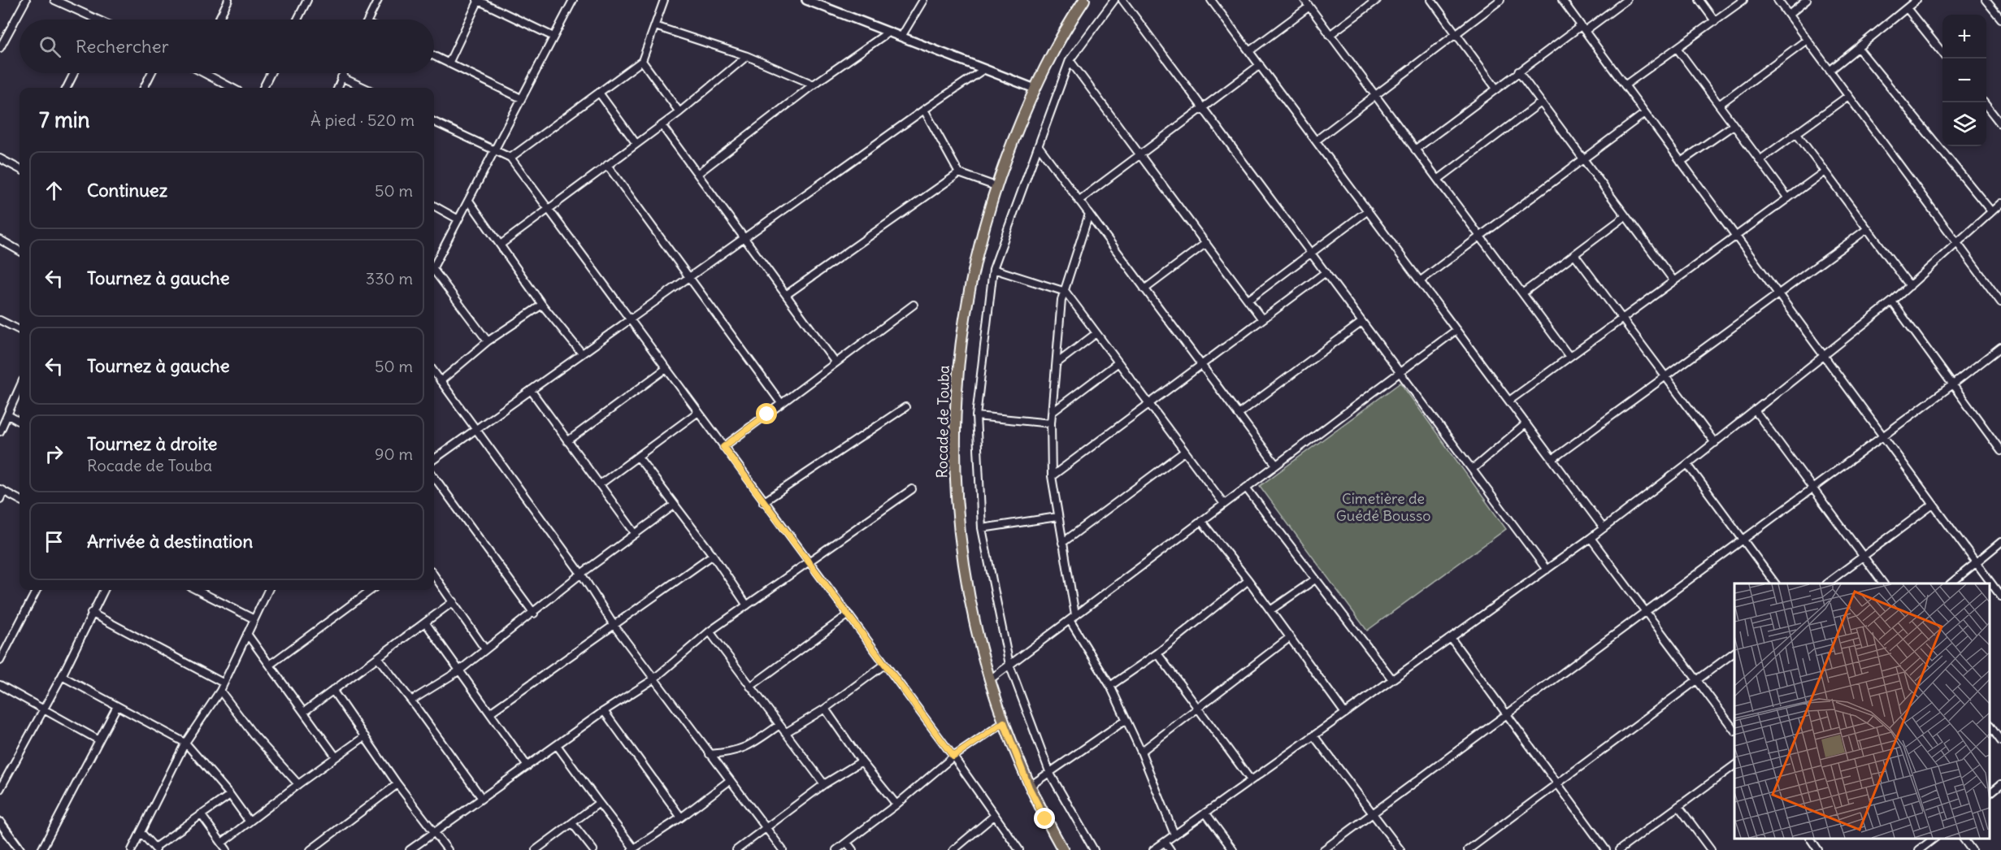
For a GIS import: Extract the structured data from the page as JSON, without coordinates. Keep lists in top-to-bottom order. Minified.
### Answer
{"streets":{"main road":["Rocade de Touba"]},"parks":["Cimetière de Guédé Bousso"],"page":{"map_buttons":["+","−"],"search":"Rechercher","heading":["7 min","À pied · 520 m"],"list":[["Continuez","50 m"],["Tournez à gauche","330 m"],["Tournez à gauche","50 m"],["Tournez à droite","Rocade de Touba","90 m"],"Arrivée à destination"]}}
